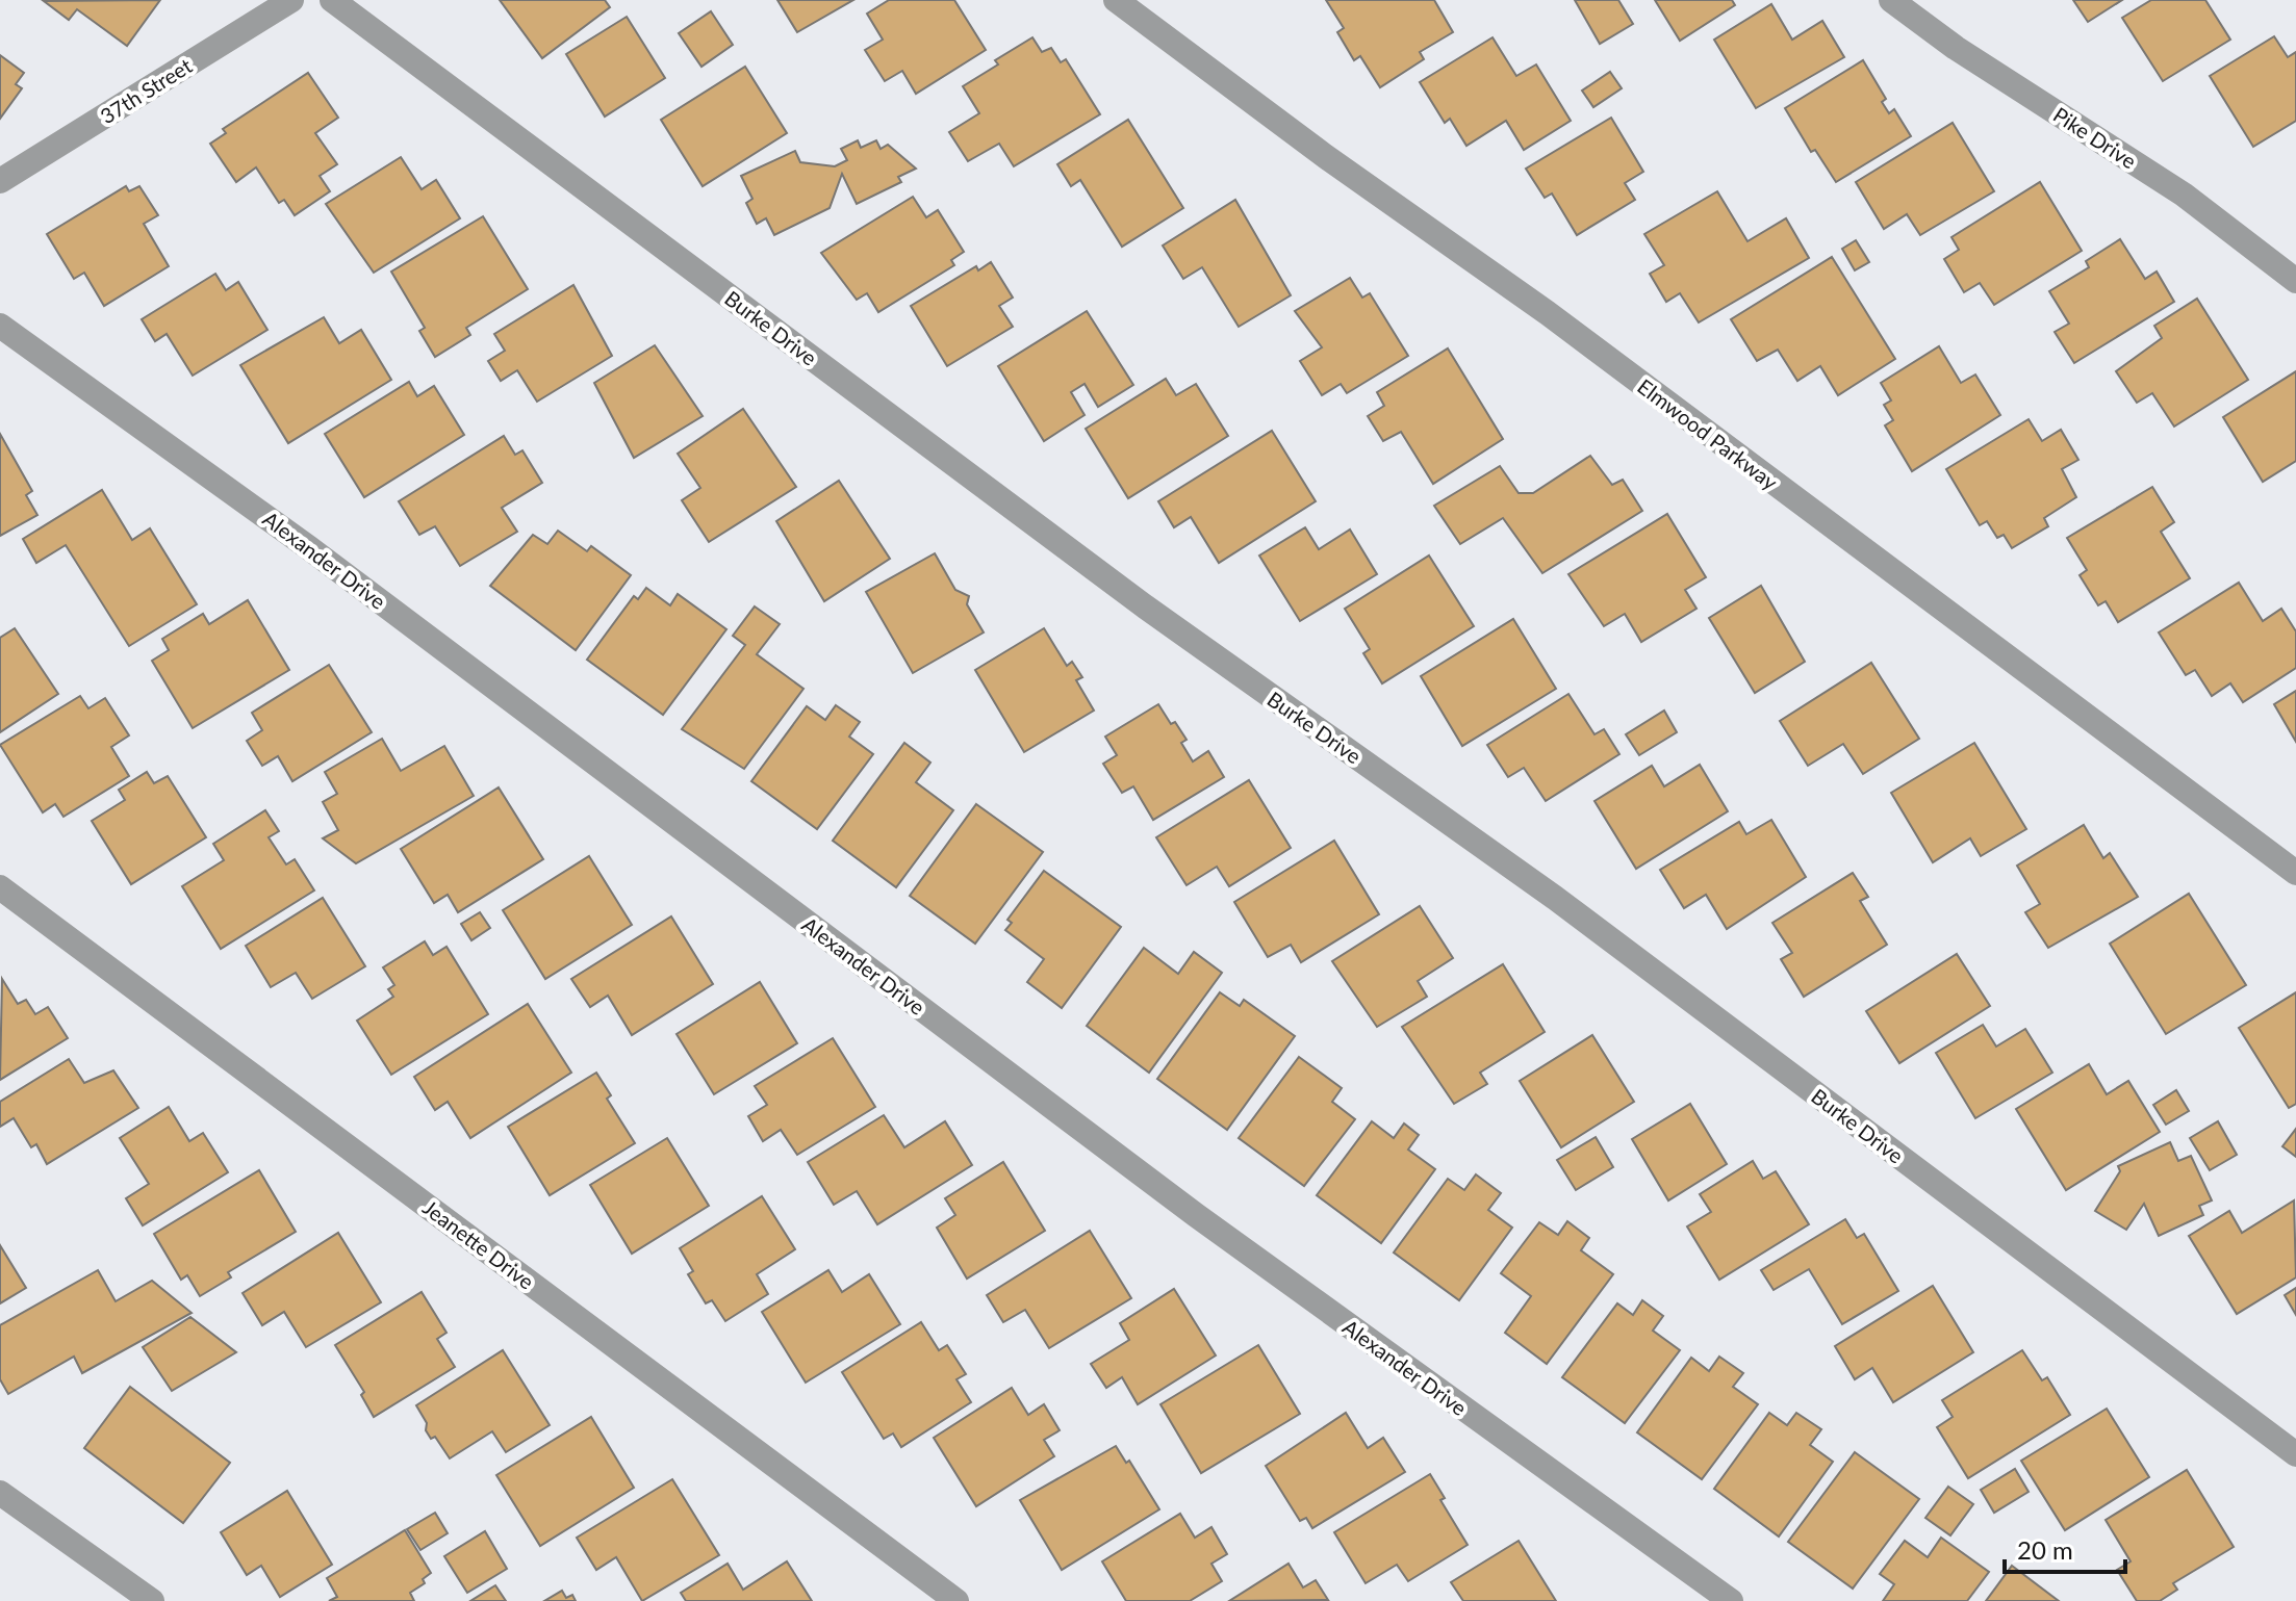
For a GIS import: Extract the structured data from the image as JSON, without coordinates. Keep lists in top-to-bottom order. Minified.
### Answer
{"streets":{"street":["37th Street","Pike Drive","Burke Drive","Elmwood Parkway","Alexander Drive","Jeanette Drive"]},"scale_bar":"20 m"}
